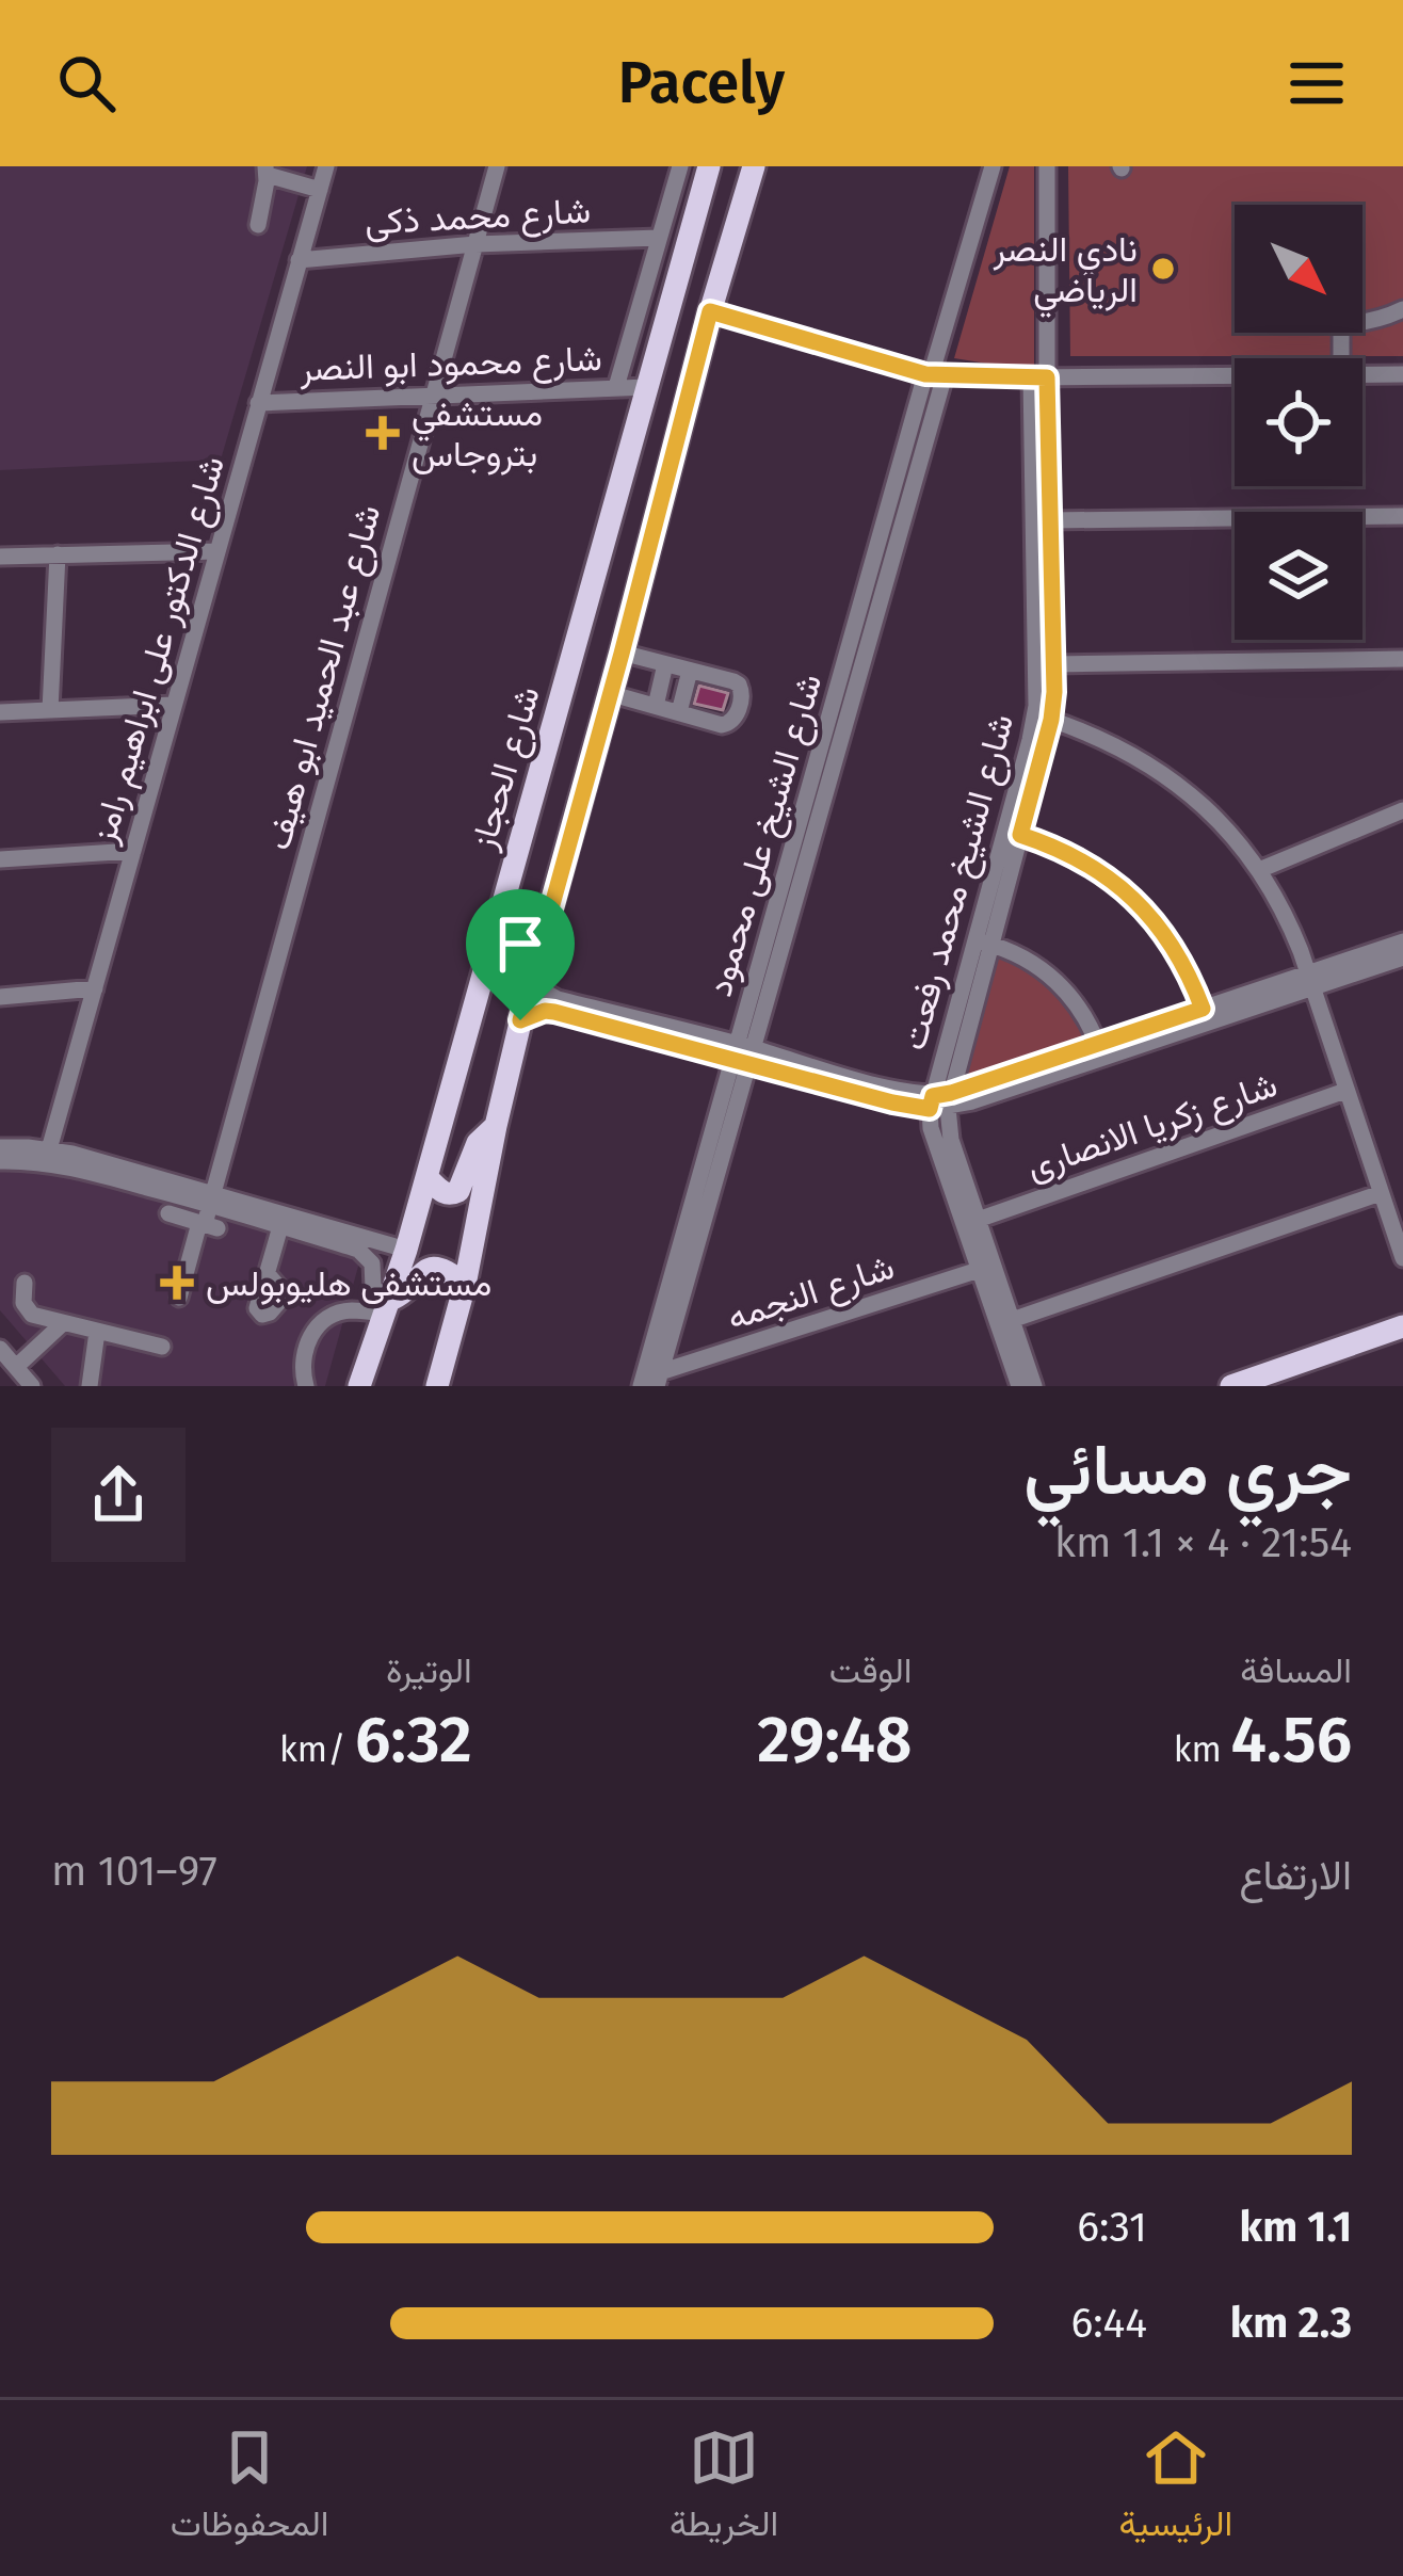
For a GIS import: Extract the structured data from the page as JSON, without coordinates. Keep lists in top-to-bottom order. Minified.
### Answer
{"streets":{"main road":["شارع الحجاز"],"street":["شارع محمد ذكى","شارع محمود ابو النصر","شارع الدكتور على ابراهيم رامز","شارع عبد الحميد ابو هيف","شارع الشيخ على محمود","شارع الشيخ محمد رفعت","شارع زكريا الانصارى","شارع النجمه"]},"crossings":[["شارع محمد ذكى","شارع الدكتور على ابراهيم رامز"],["شارع محمد ذكى","شارع عبد الحميد ابو هيف"],["شارع محمود ابو النصر","شارع الدكتور على ابراهيم رامز"],["شارع محمود ابو النصر","شارع عبد الحميد ابو هيف"],["شارع محمود ابو النصر","شارع الحجاز"],["شارع الشيخ على محمود","شارع النجمه"],["شارع الشيخ محمد رفعت","شارع زكريا الانصارى"],["شارع الشيخ محمد رفعت","شارع النجمه"]],"places":{"other":["نادي النصر الرياضي"],"health":["مستشفي بتروجاس","مستشفى هليوبولس"]},"north":"bottom right","page":{"header":"Pacely","heading":["جري مسائي","21:54 · 4 × 1.1 km"],"stats":[["المسافة","4.56 km"],["الوقت","29:48"],["الوتيرة","6:32 /km"]],"chart":["الارتفاع","97–101 m"],"list":[{"name":"1.1 km","note":"6:31"},{"name":"2.3 km","note":"6:44"}],"tabs":["الرئيسية","الخريطة","المحفوظات"]}}
